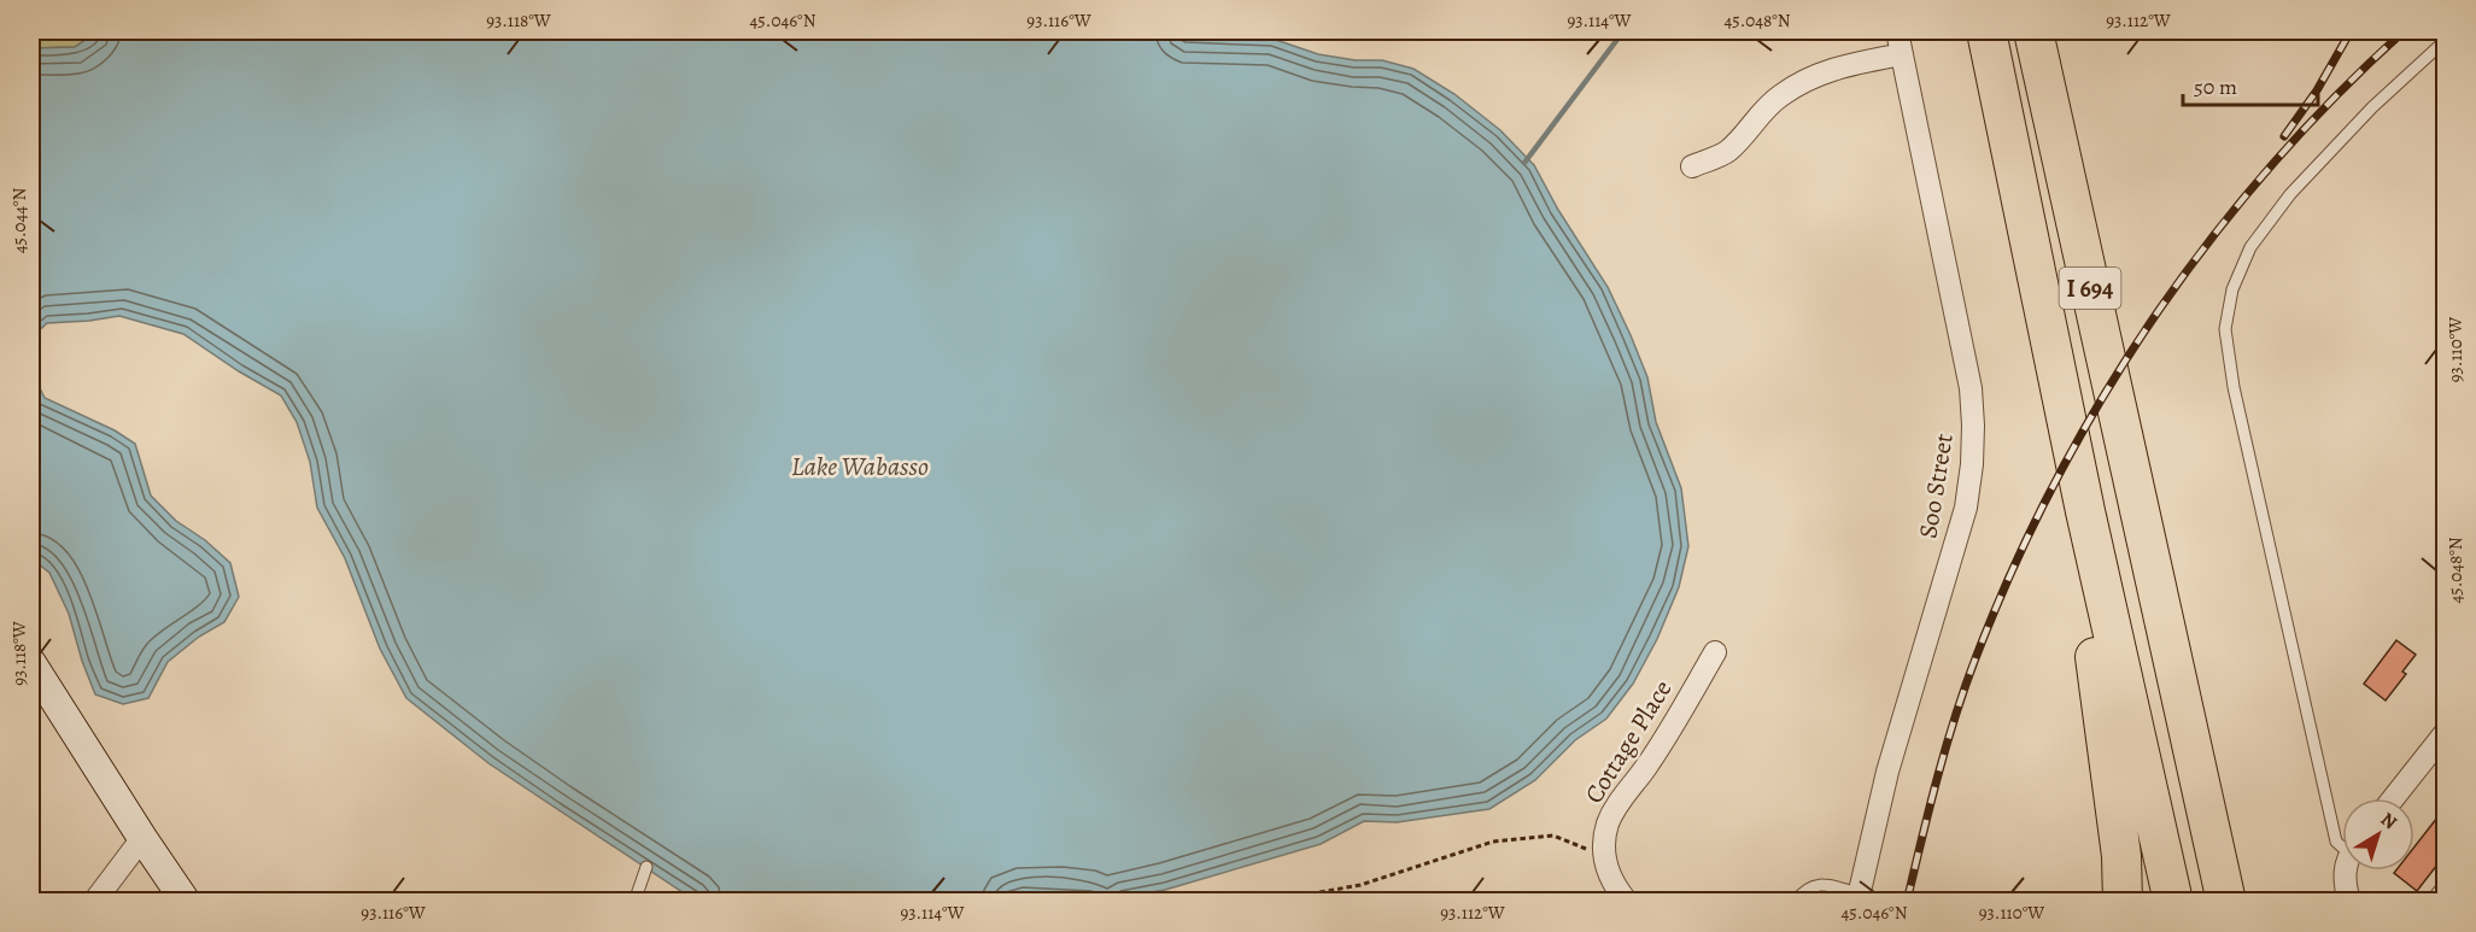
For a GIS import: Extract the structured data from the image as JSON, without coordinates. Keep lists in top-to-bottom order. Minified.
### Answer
{"streets":{"highway":["I 694"],"street":["Soo Street","Cottage Place"]},"water":["Lake Wabasso"],"scale_bar":"50 m","north":"top right","coordinates":["93.118°W","45.046°N","93.116°W","93.114°W","45.048°N","93.112°W","45.044°N","93.110°W"]}
